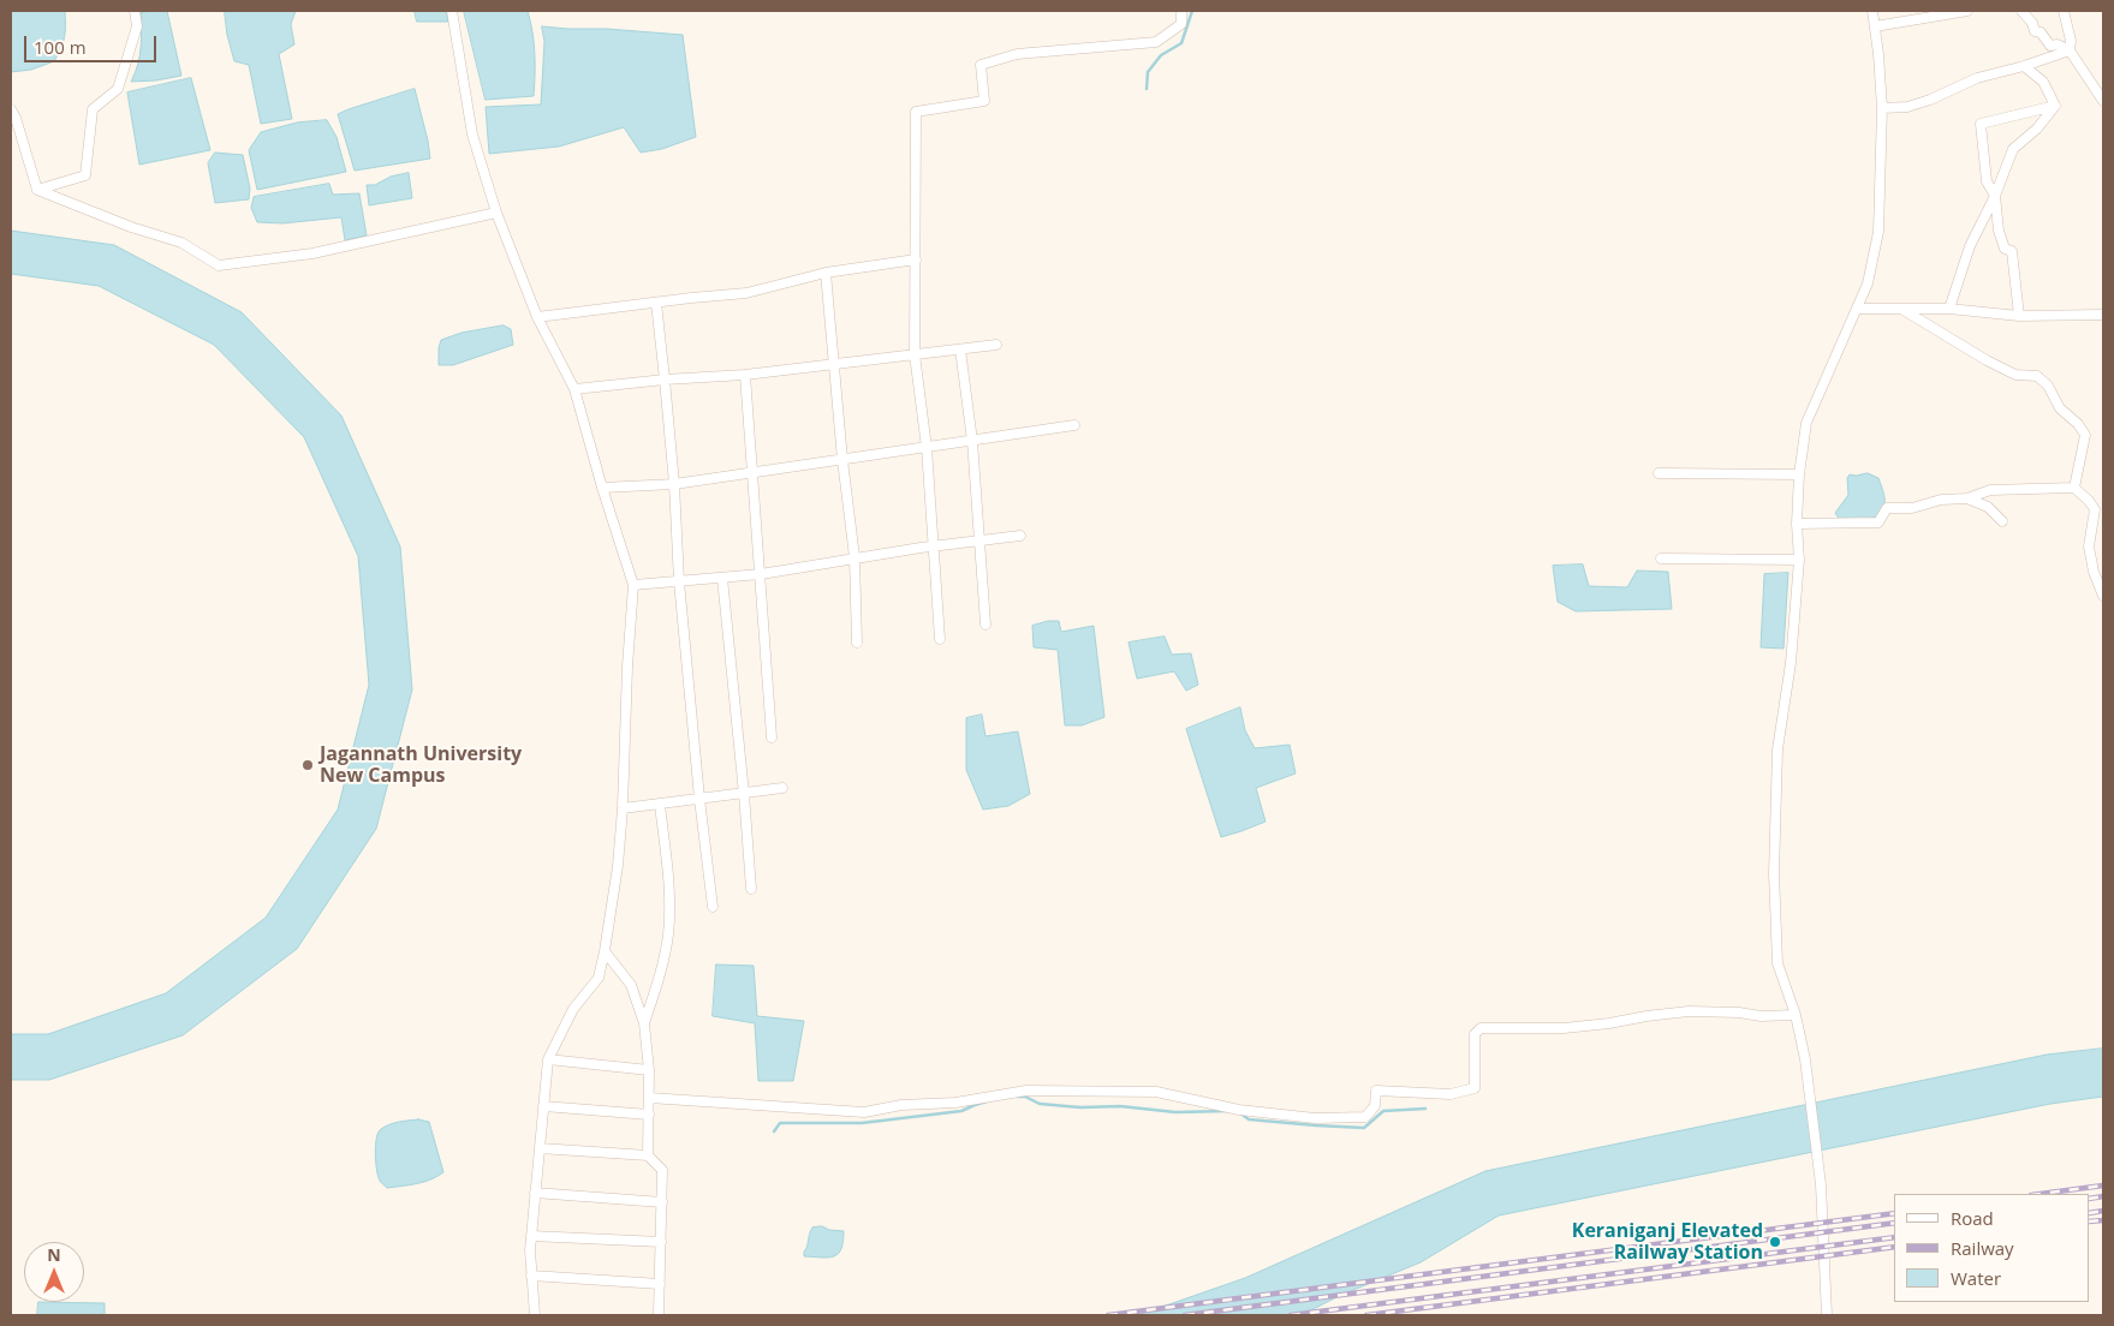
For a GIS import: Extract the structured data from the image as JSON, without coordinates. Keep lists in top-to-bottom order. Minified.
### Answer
{"places":["Jagannath University New Campus","Keraniganj Elevated Railway Station"],"legend":["Road","Railway","Water"],"scale_bar":"100 m","north":"top"}
